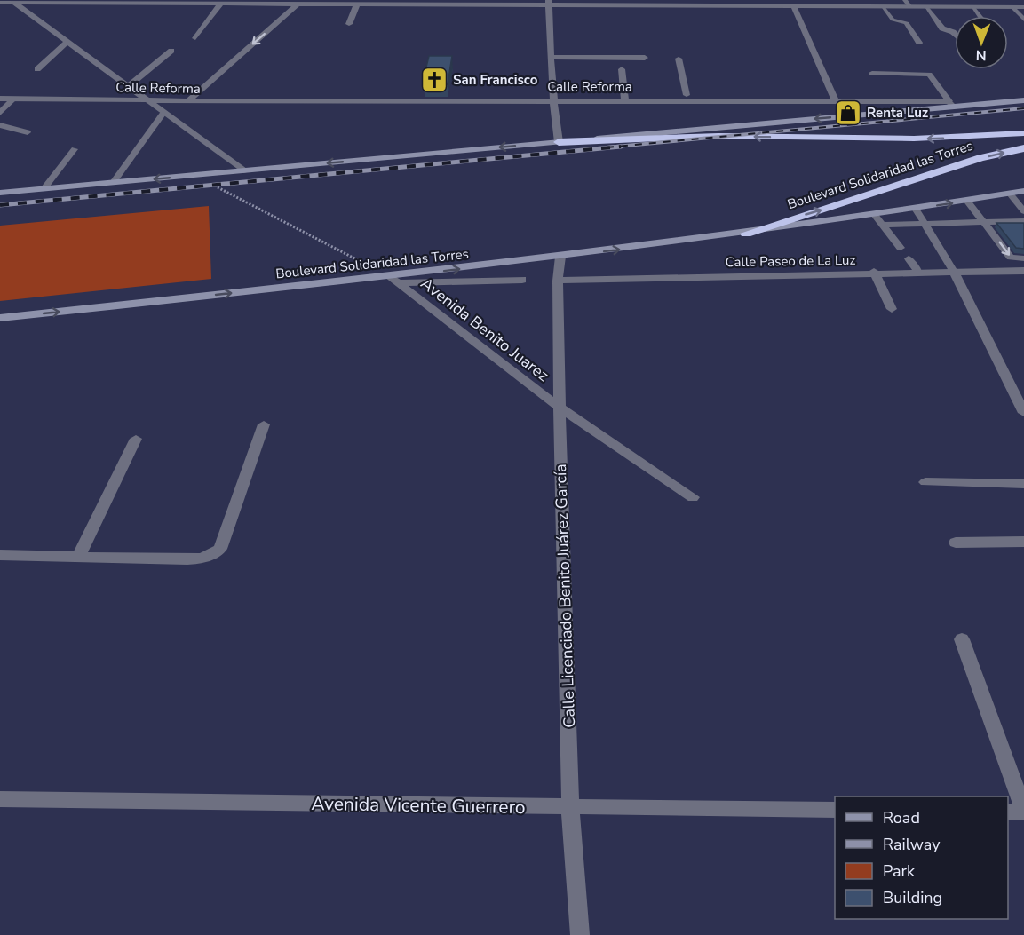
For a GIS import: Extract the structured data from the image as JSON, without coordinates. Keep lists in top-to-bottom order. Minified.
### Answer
{"streets":{"highway":["Boulevard Solidaridad las Torres"],"street":["Calle Reforma","Calle Paseo de La Luz","Avenida Benito Juarez","Calle Licenciado Benito Juárez García","Avenida Vicente Guerrero"]},"crossings":[["Calle Reforma","Boulevard Solidaridad las Torres"],["Boulevard Solidaridad las Torres","Avenida Benito Juarez"],["Boulevard Solidaridad las Torres","Calle Licenciado Benito Juárez García"],["Calle Paseo de La Luz","Calle Licenciado Benito Juárez García"],["Avenida Benito Juarez","Calle Licenciado Benito Juárez García"],["Calle Licenciado Benito Juárez García","Avenida Vicente Guerrero"]],"places":{"church":["San Francisco"],"shop":["Renta Luz"]},"legend":["Road","Railway","Park","Building"],"north":"bottom"}
